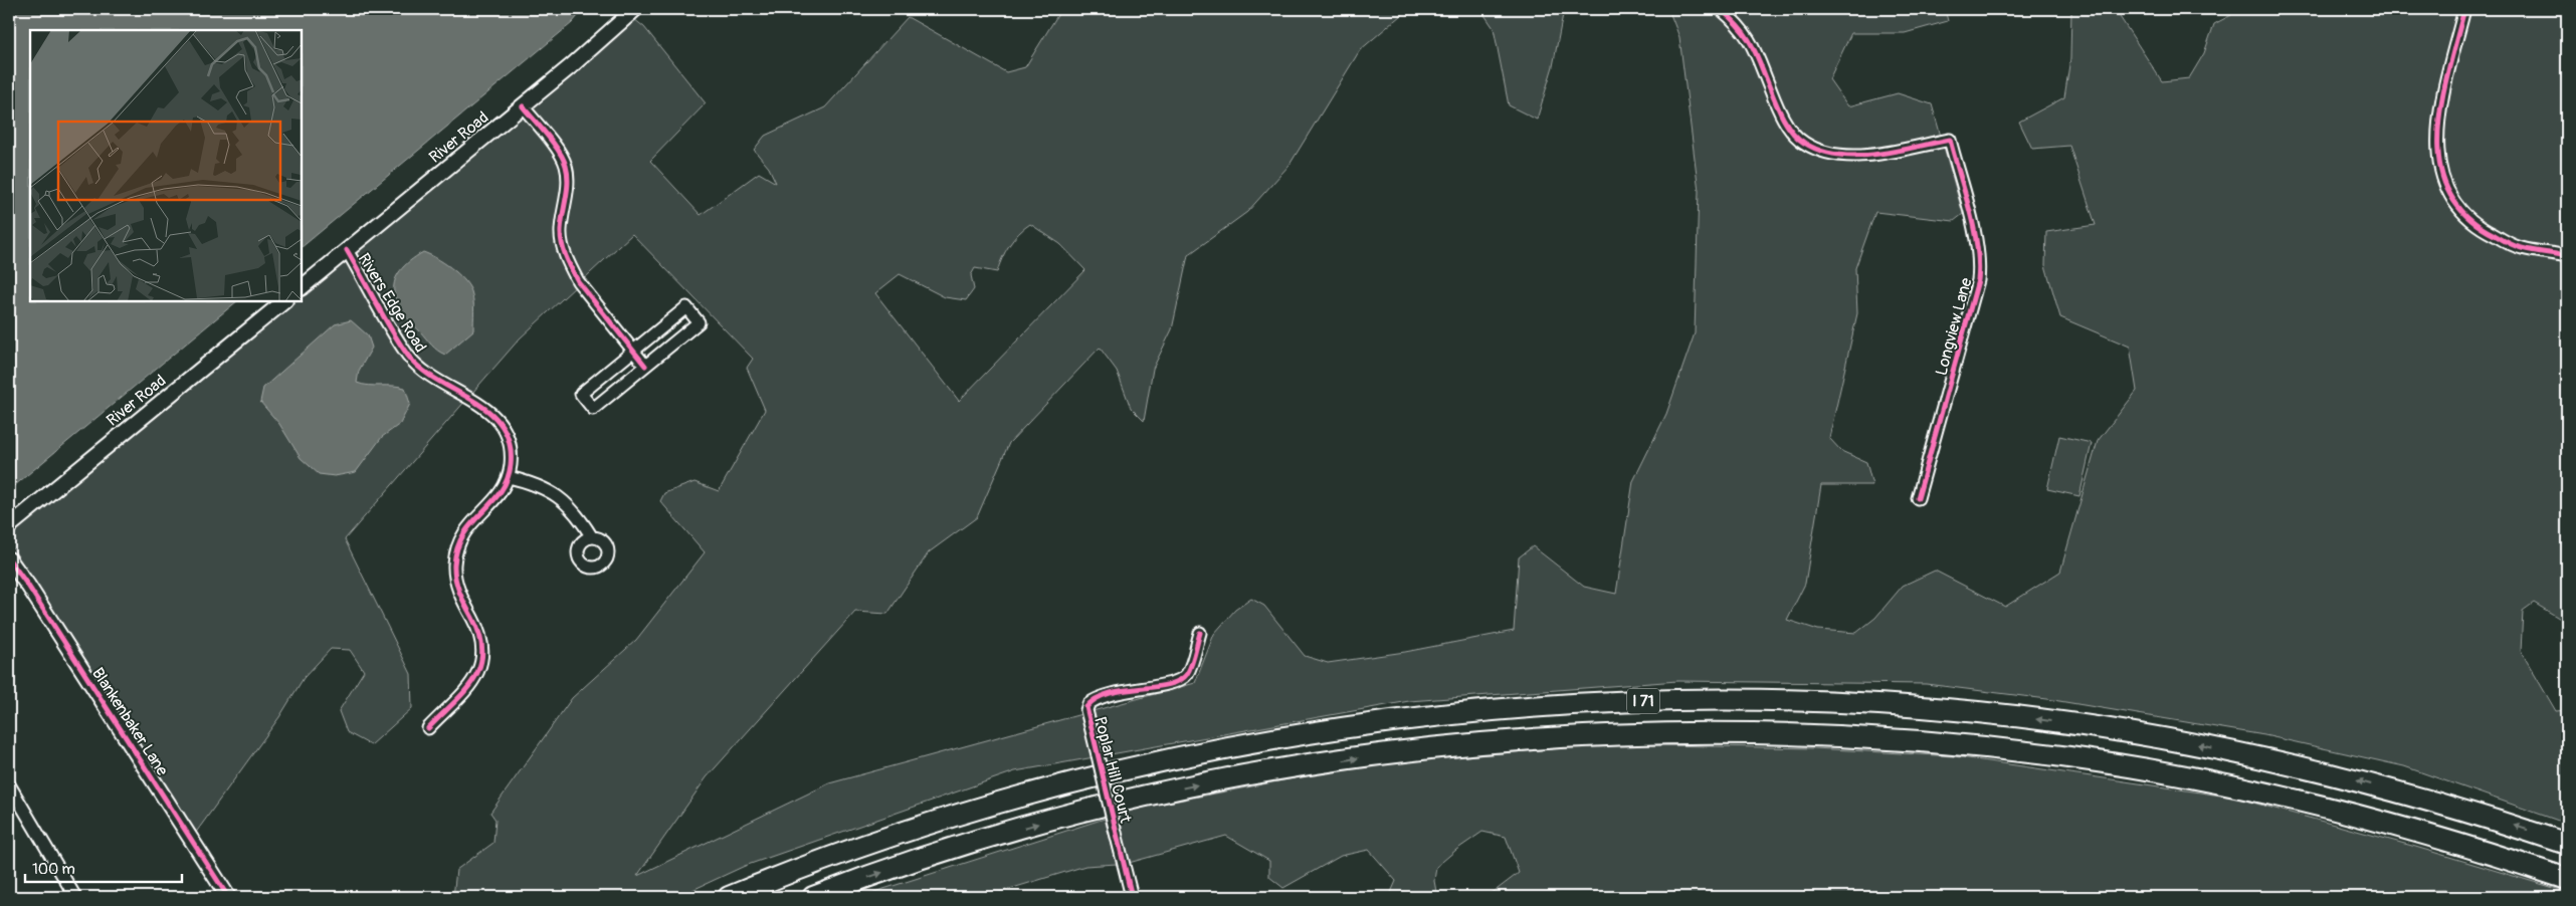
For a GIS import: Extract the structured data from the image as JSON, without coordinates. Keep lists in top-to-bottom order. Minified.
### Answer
{"streets":{"highway":["I 71"],"street":["River Road","Rivers Edge Road","Longview Lane","Blankenbaker Lane","Poplar Hill Court"]},"crossings":[["River Road","Rivers Edge Road"]],"scale_bar":"100 m"}
